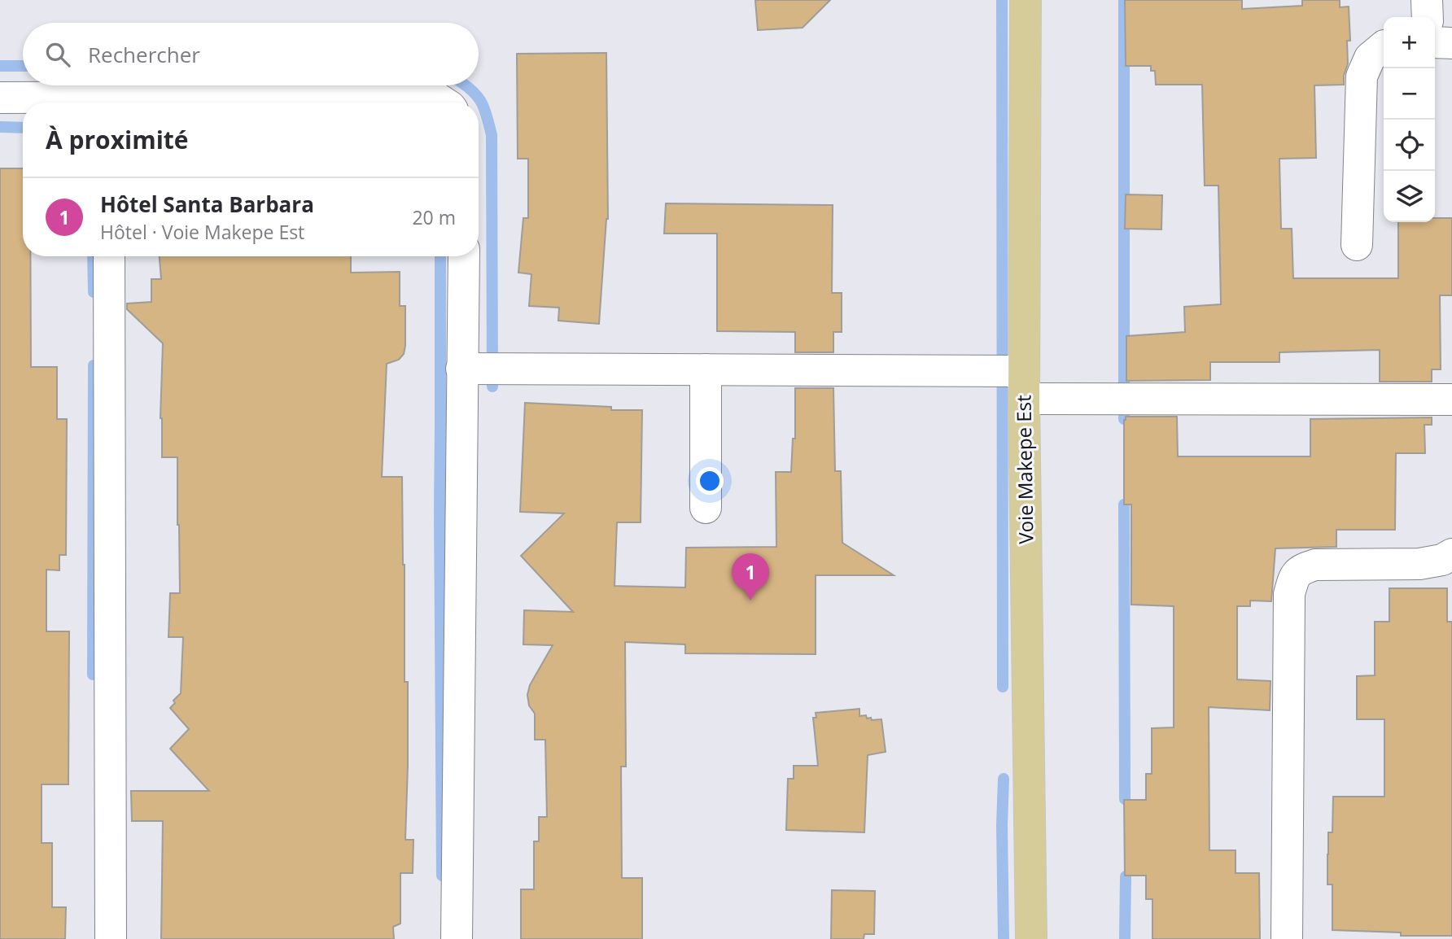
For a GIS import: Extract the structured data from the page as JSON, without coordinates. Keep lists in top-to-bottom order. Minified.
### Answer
{"streets":{"main road":["Voie Makepe Est"]},"page":{"map_buttons":["+","−"],"search":"Rechercher","heading":"À proximité","list":[{"mark":"1","name":"Hôtel Santa Barbara","note":"Hôtel · Voie Makepe Est","value":"20 m"}],"pins":"1"}}
